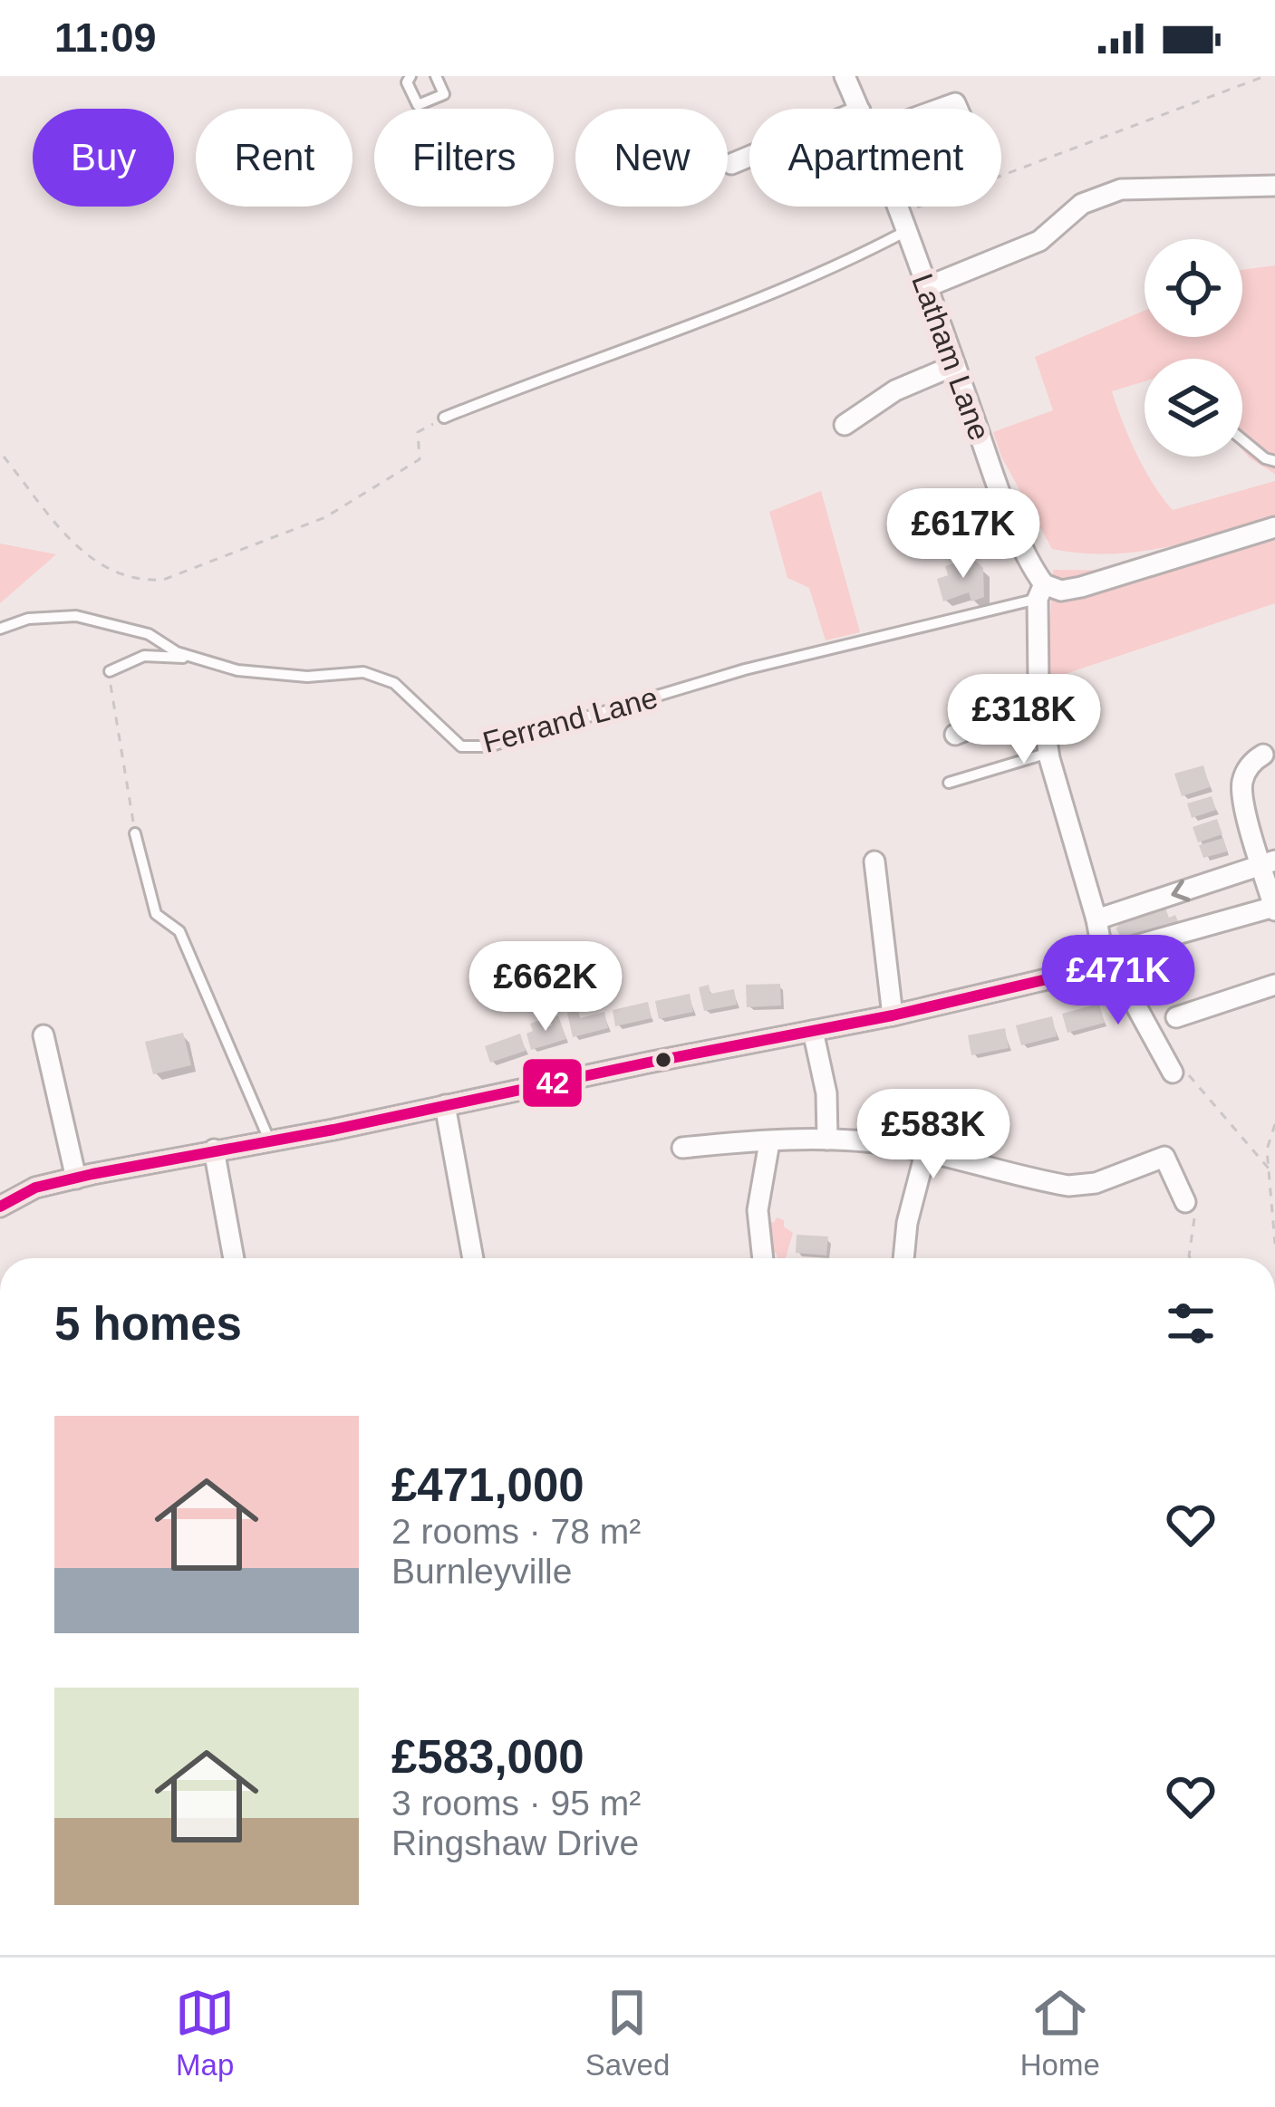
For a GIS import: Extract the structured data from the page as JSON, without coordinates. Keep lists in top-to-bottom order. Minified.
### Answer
{"streets":{"street":["Latham Lane"],"lane":["Ferrand Lane"]},"crossings":[["Latham Lane","Ferrand Lane"]],"lines":["transit line 42"],"page":{"status":"11:09","chip":["Buy","Rent","Filters","New","Apartment"],"price":["£617K","£318K","£471K","£662K","£583K"],"heading":"5 homes","list":[{"name":"£471,000","note":"2 rooms · 78 m² · Burnleyville"},{"name":"£583,000","note":"3 rooms · 95 m² · Ringshaw Drive"}],"tabs":["Map","Saved","Home"]}}
